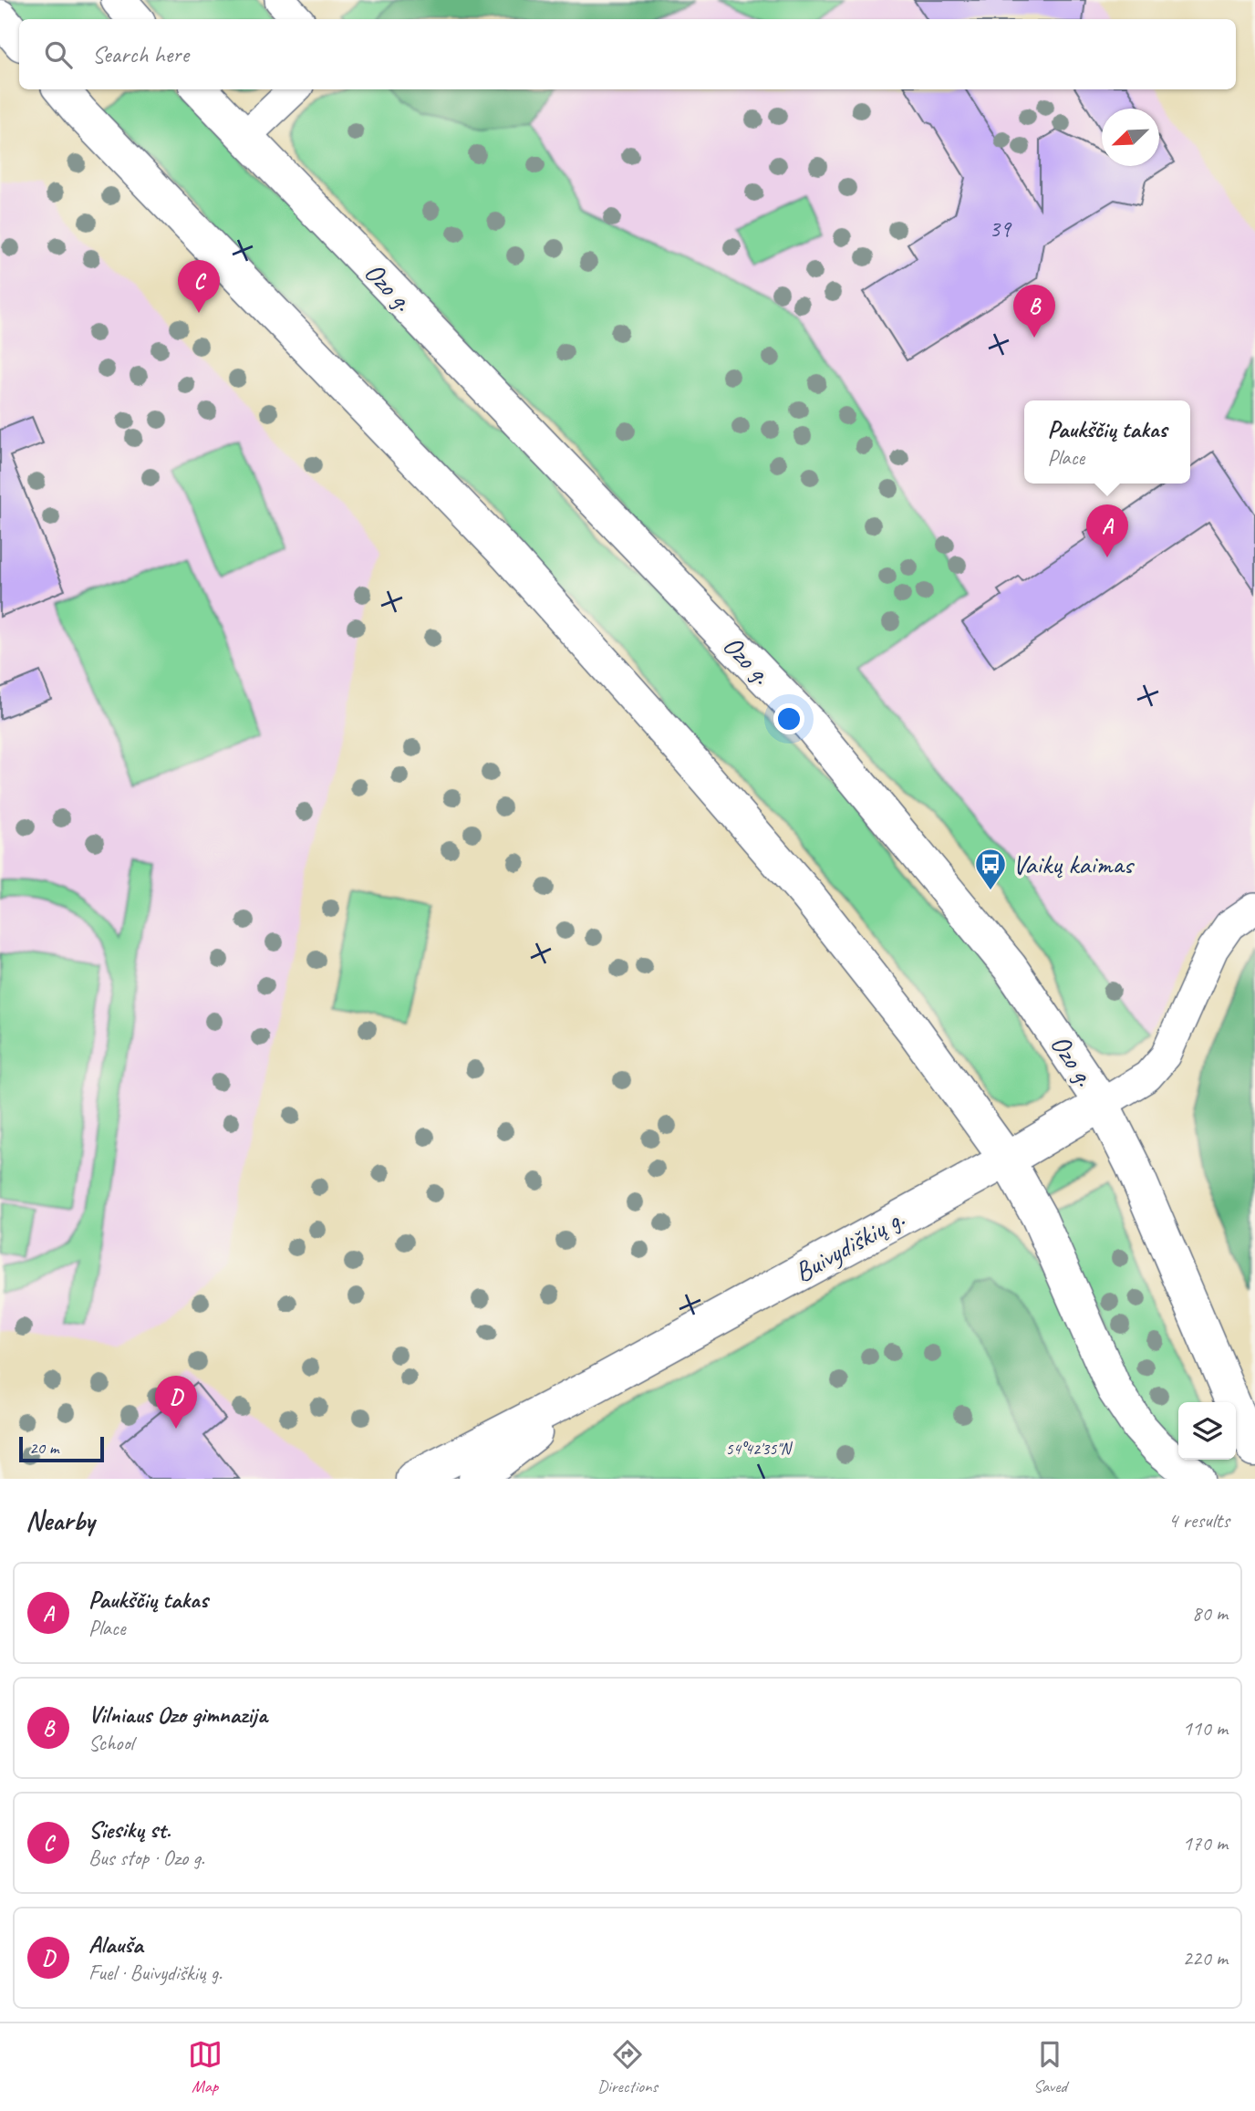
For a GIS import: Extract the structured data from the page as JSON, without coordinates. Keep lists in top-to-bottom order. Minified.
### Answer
{"streets":{"main road":["Ozo g.","Buivydiškių g."]},"crossings":[["Ozo g.","Buivydiškių g."]],"places":{"bus stop":["Vaikų kaimas"]},"house_numbers":["39"],"scale_bar":"20 m","north":"bottom left","page":{"search":"Search here","pins":["C","B","A","D"],"popup":["Paukščių takas","Place"],"scale":"20 m","heading":["Nearby","4 results"],"list":[{"mark":"A","name":"Paukščių takas","note":"Place","value":"80 m"},{"mark":"B","name":"Vilniaus Ozo gimnazija","note":"School","value":"110 m"},{"mark":"C","name":"Siesikų st.","note":"Bus stop · Ozo g.","value":"170 m"},{"mark":"D","name":"Alauša","note":"Fuel · Buivydiškių g.","value":"220 m"}],"nav":["Map","Directions","Saved"]},"coordinates":["54°42'35\"N"]}
